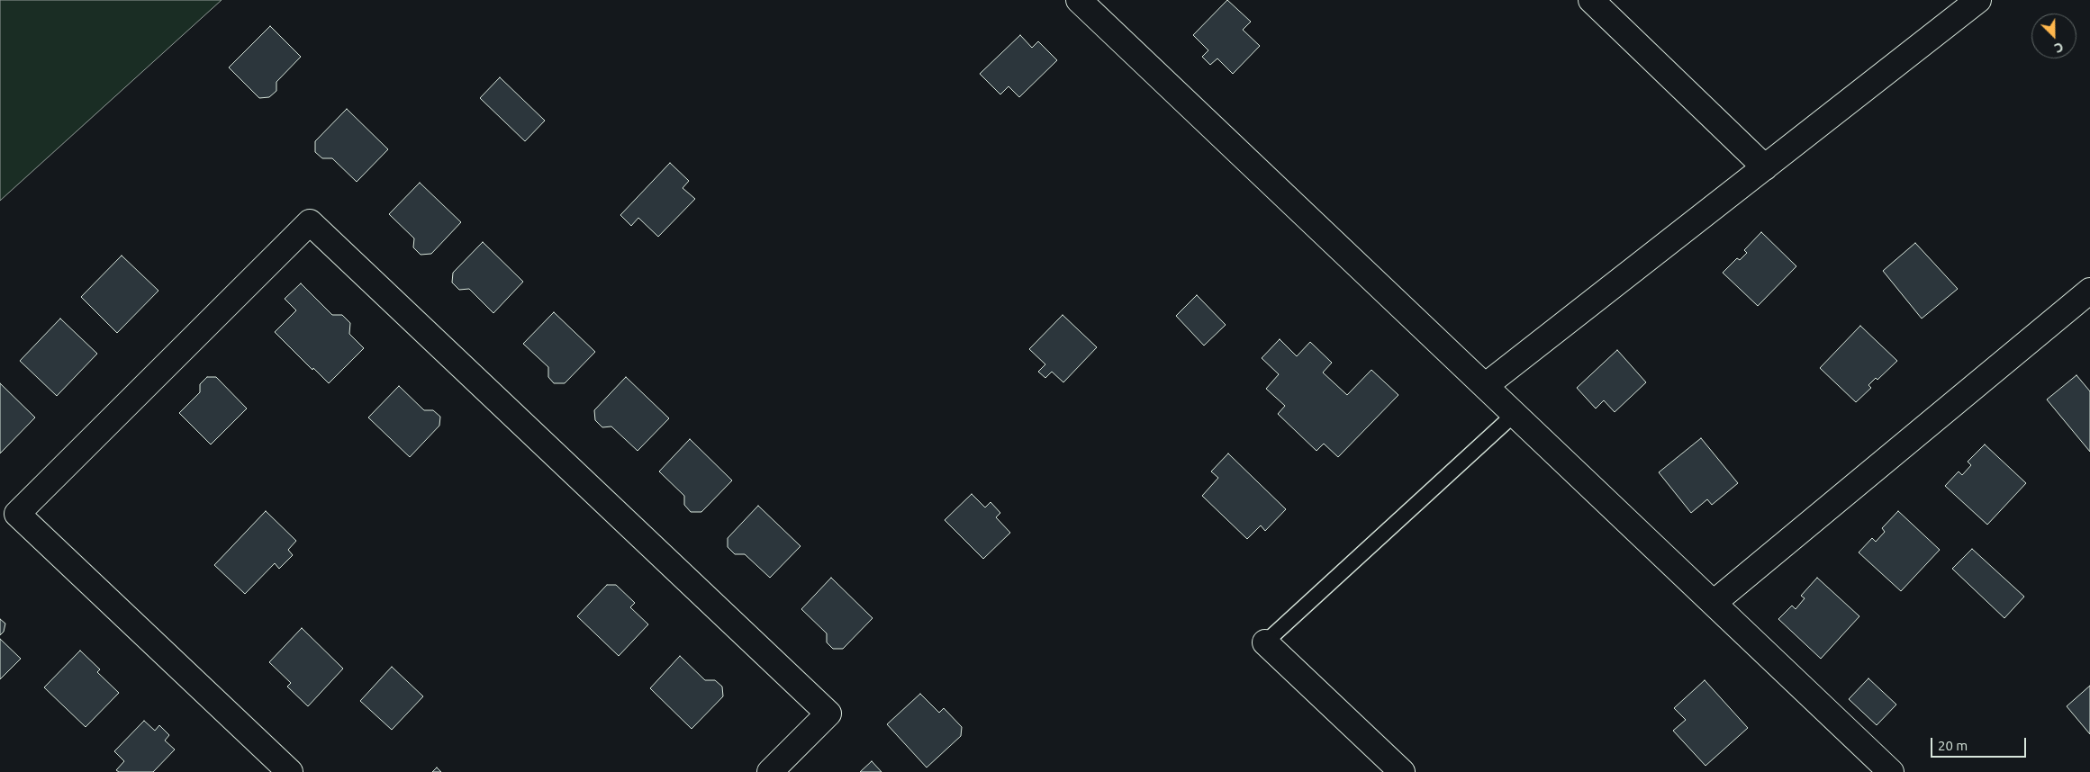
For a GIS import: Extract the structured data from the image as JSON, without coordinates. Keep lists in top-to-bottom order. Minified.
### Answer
{"scale_bar":"20 m","north":"bottom right"}
